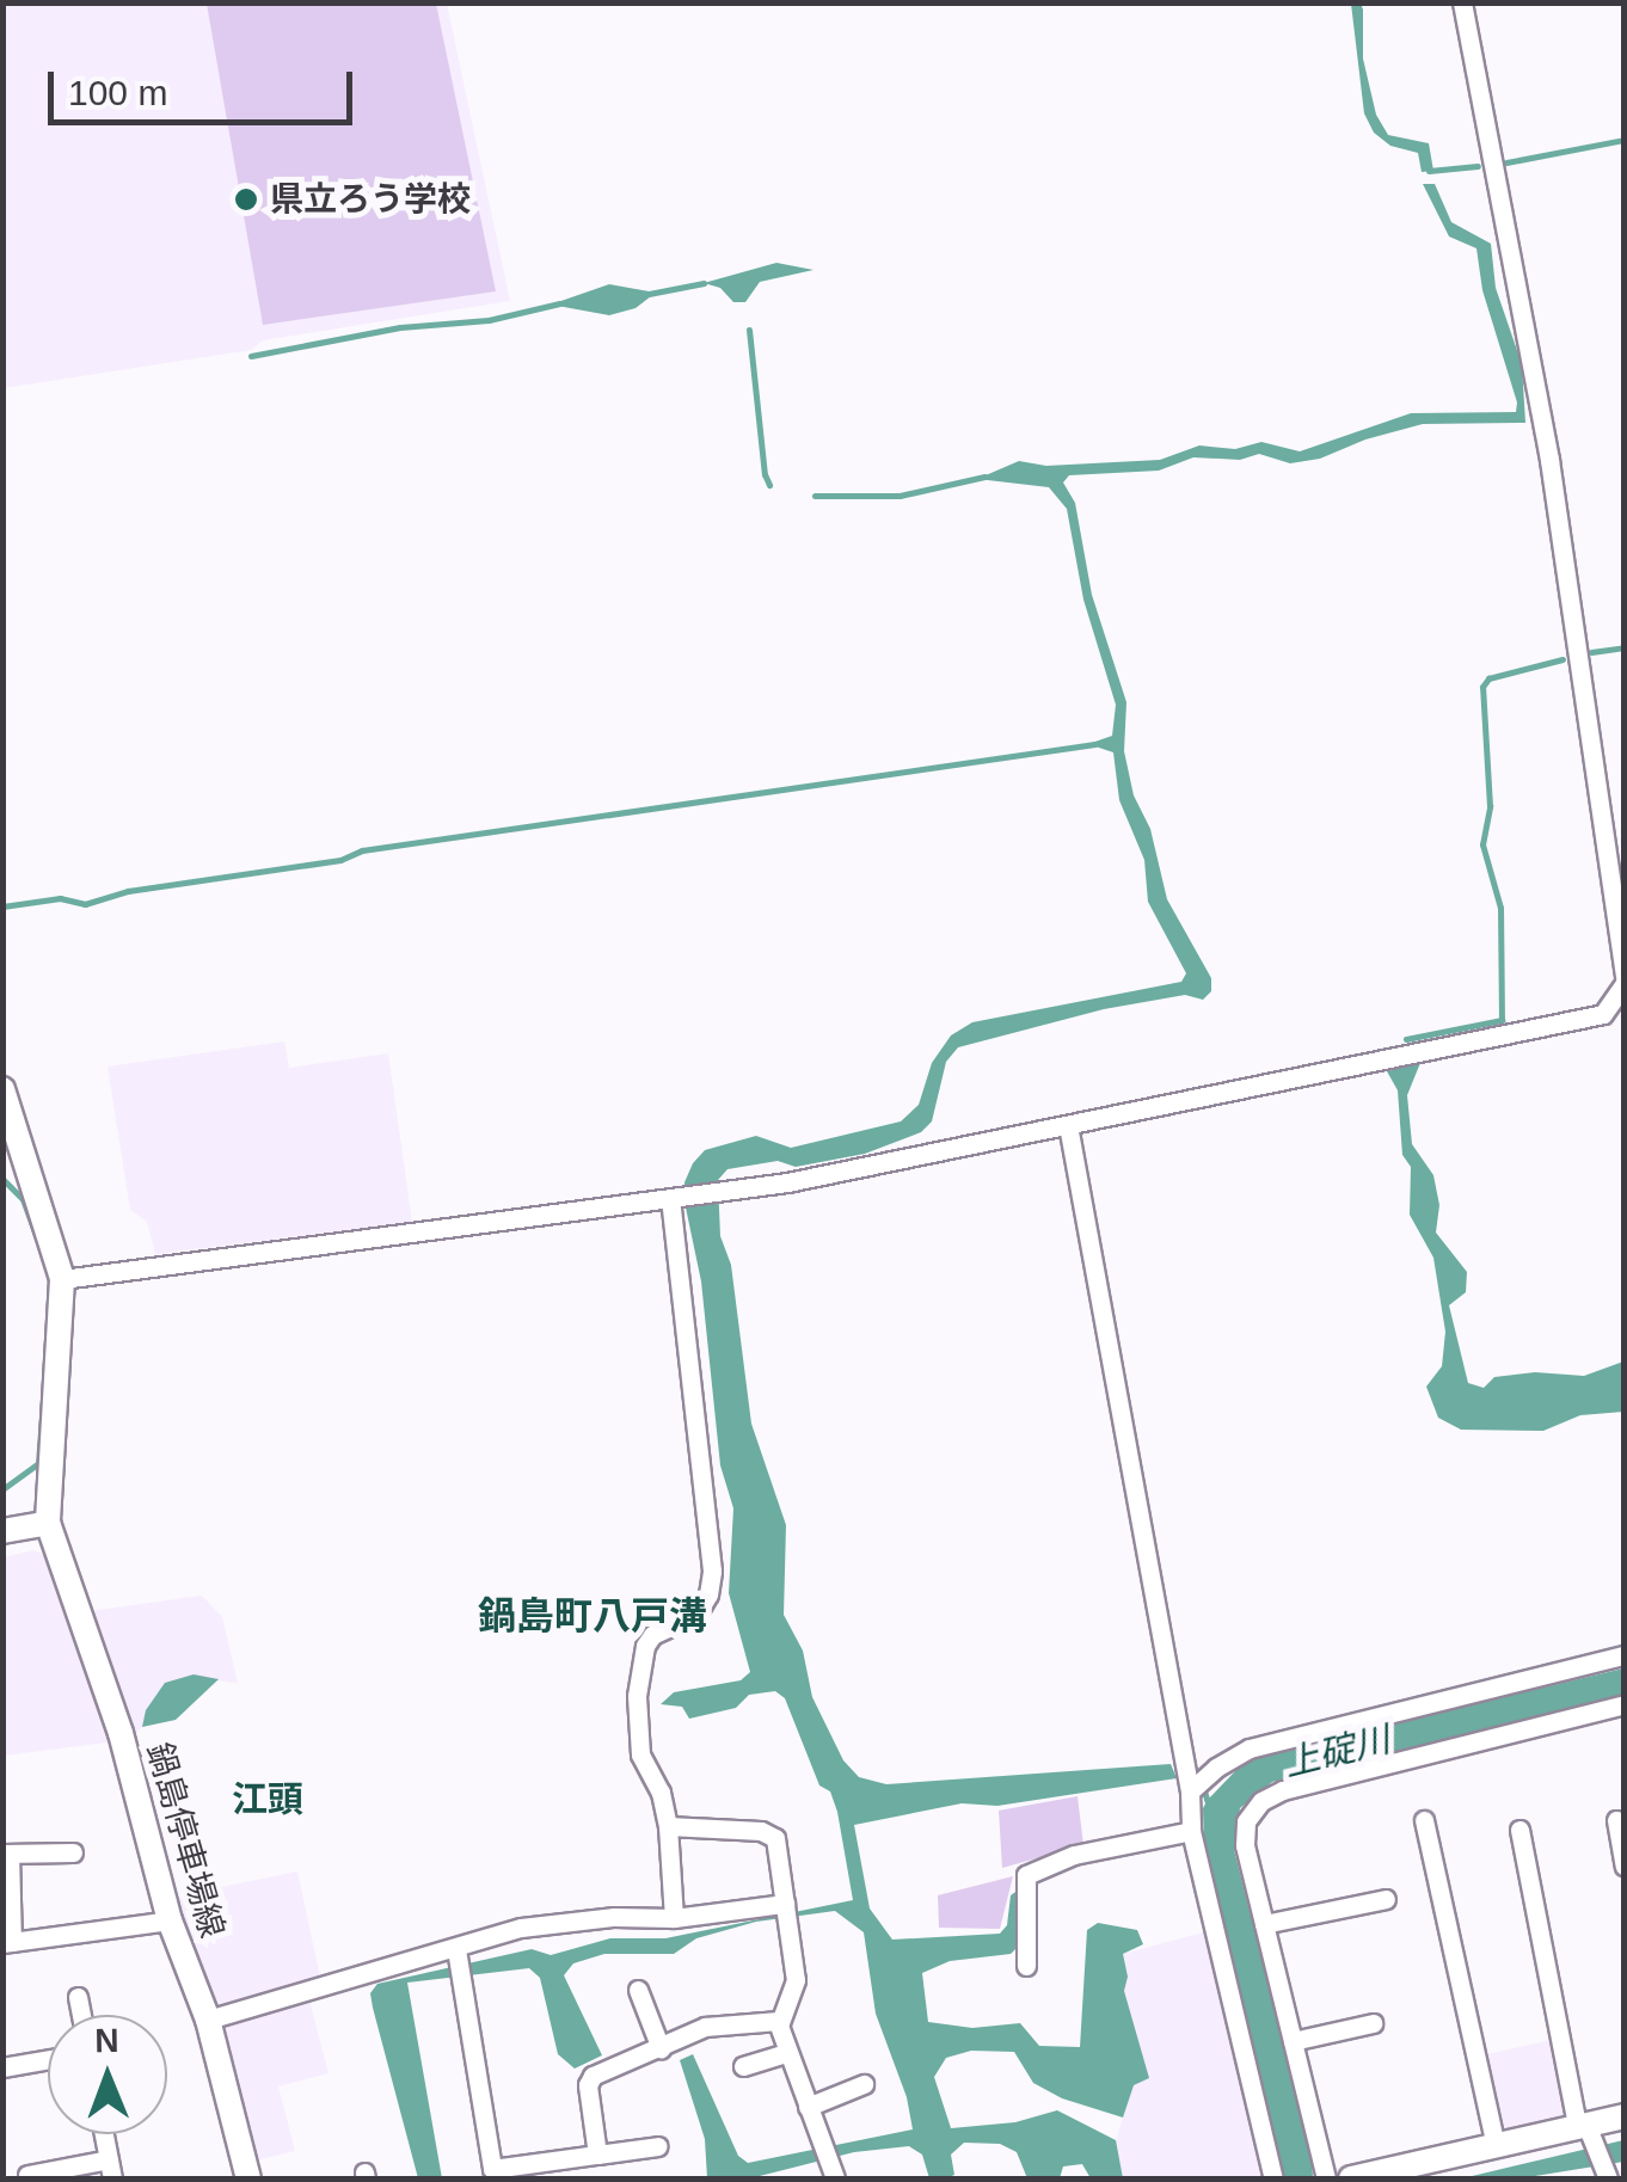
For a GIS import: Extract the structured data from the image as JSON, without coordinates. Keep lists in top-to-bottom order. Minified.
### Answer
{"streets":{"main road":["鍋島停車場線"]},"districts":["鍋島町八戸溝","江頭"],"water":["上碇川"],"places":["県立ろう学校"],"scale_bar":"100 m","north":"top"}
